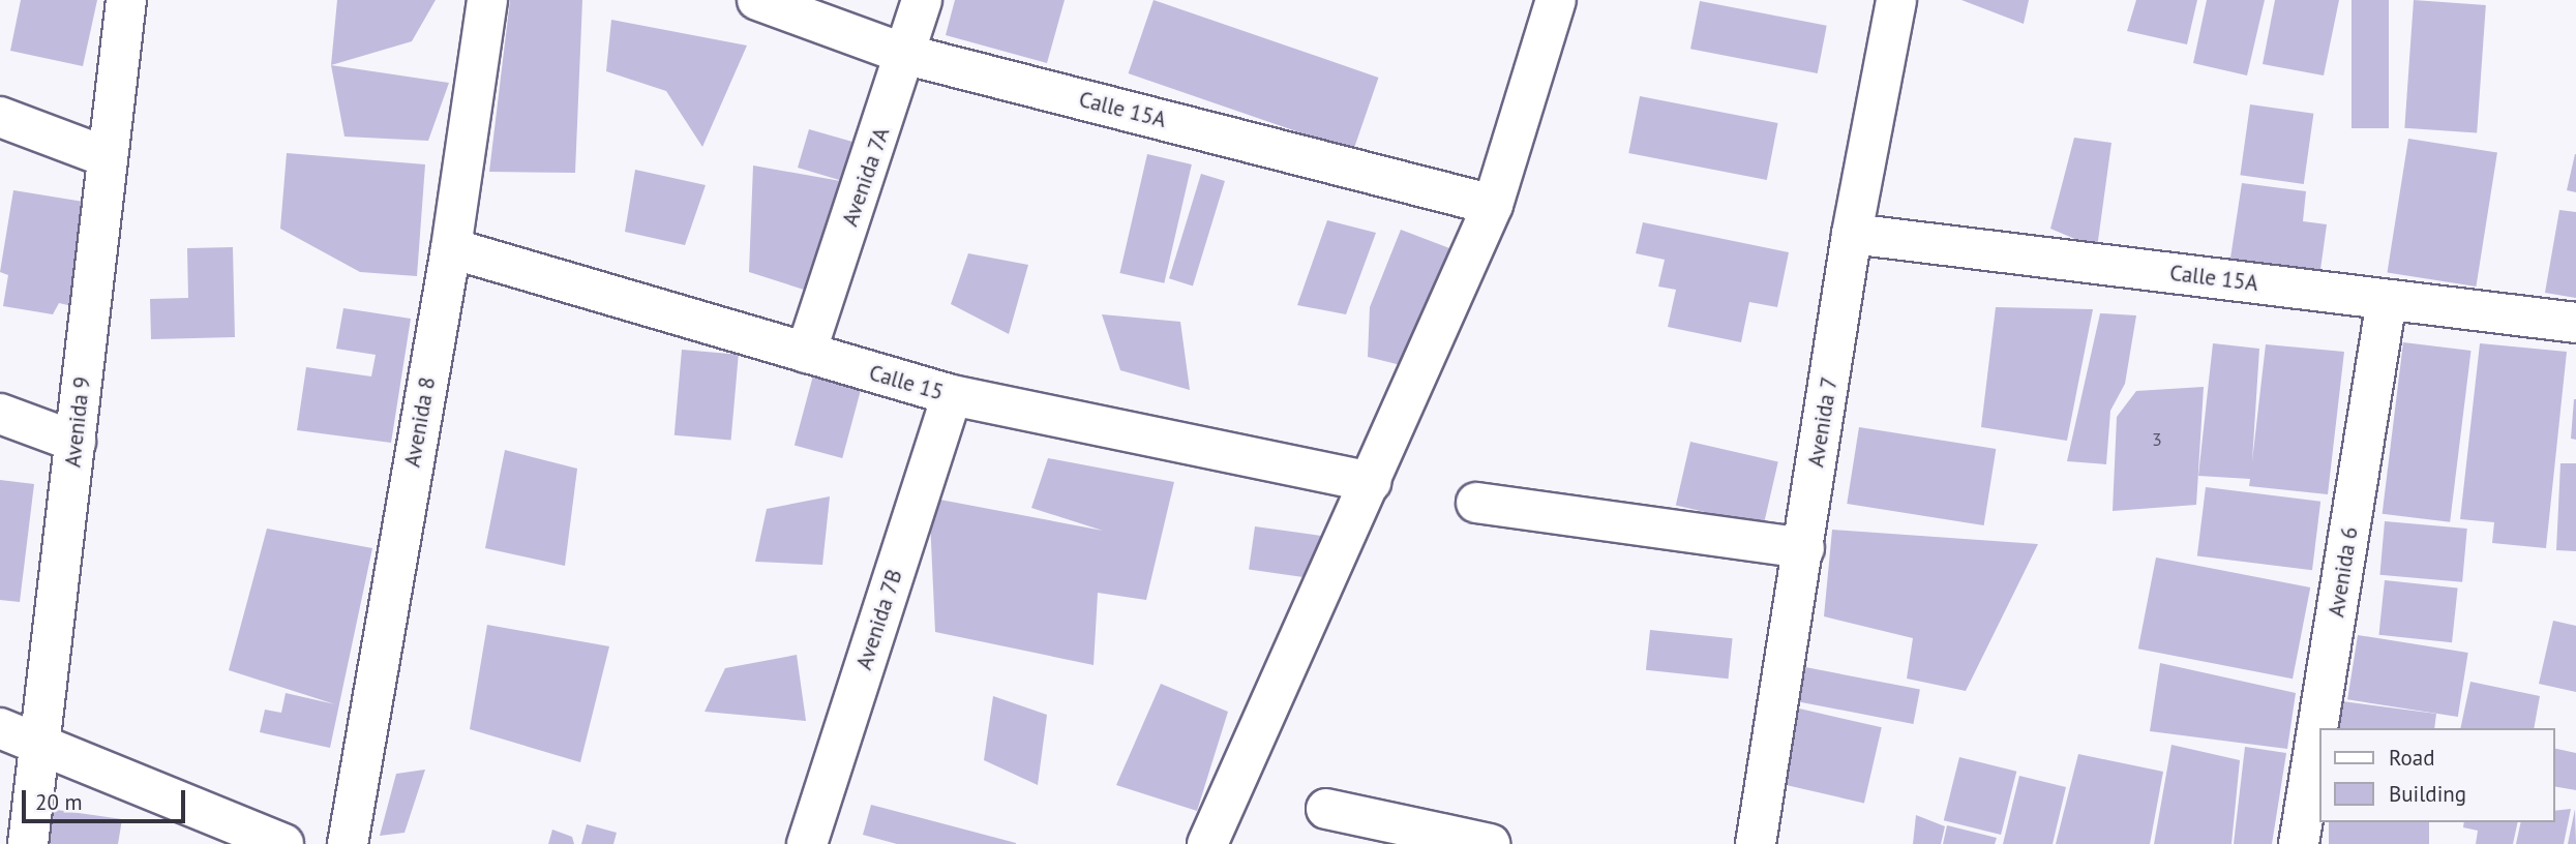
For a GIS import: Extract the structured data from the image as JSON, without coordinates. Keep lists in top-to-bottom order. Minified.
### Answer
{"streets":{"street":["Calle 15A","Avenida 7A","Calle 15","Avenida 9","Avenida 8","Avenida 7","Avenida 6","Avenida 7B"]},"crossings":[["Calle 15A","Avenida 7A"],["Calle 15A","Avenida 7"],["Calle 15A","Avenida 6"],["Avenida 7A","Calle 15"],["Calle 15","Avenida 8"],["Calle 15","Avenida 7B"]],"house_numbers":["3"],"legend":["Road","Building"],"scale_bar":"20 m"}
